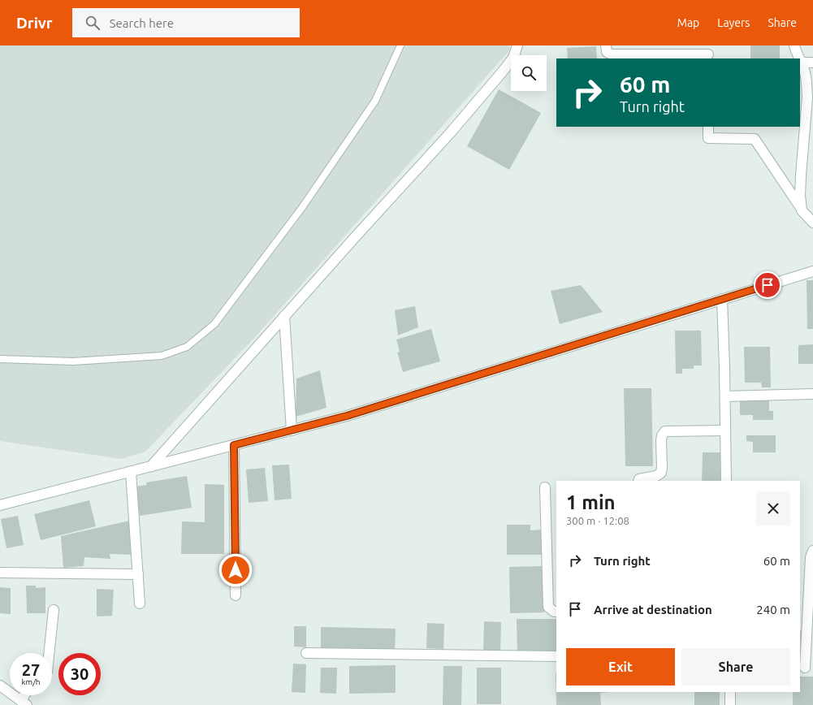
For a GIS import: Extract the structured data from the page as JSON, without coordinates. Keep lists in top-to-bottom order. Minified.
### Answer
{"page":{"header":"Drivr","search":"Search here","nav":["Map","Layers","Share"],"turn":["60 m","Turn right"],"heading":["1 min","300 m · 12:08"],"list":[{"name":"Turn right","value":"60 m"},{"name":"Arrive at destination","value":"240 m"}],"buttons":["Exit","Share"],"speed":"27 km/h","limit":"30"}}
